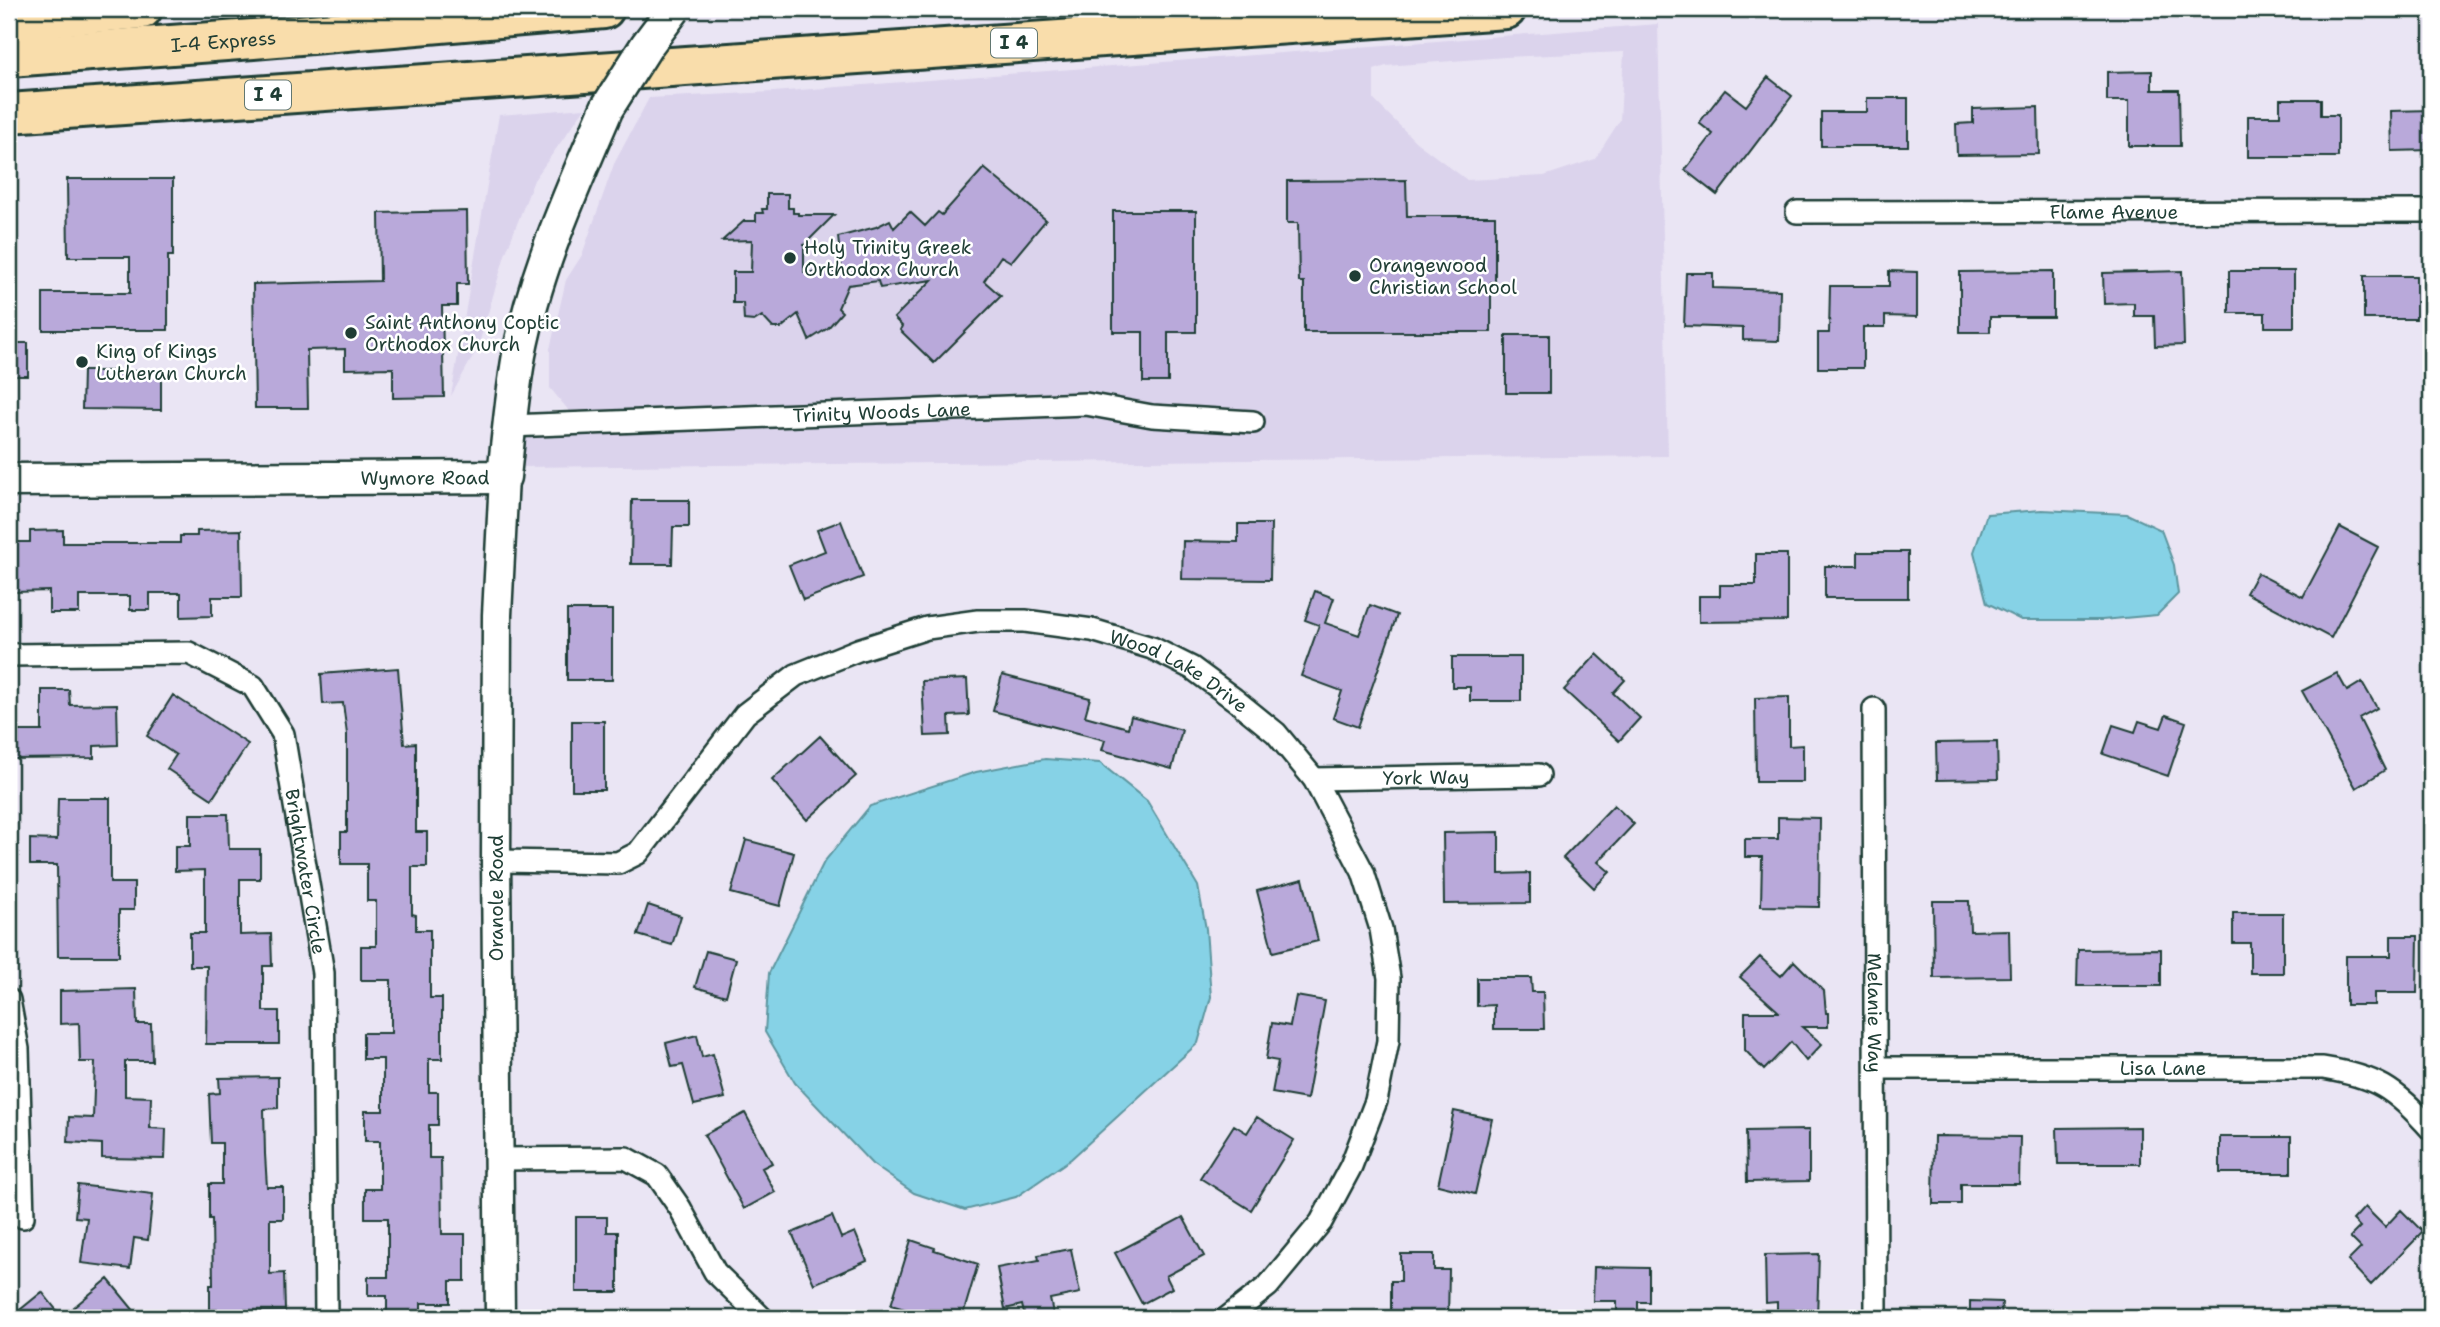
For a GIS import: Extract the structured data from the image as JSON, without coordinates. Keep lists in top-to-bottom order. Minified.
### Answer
{"streets":{"highway":["I-4 Express","I 4"],"main road":["Wymore Road"],"street":["Flame Avenue","Trinity Woods Lane","Wood Lake Drive","York Way","Brightwater Circle","Oranole Road","Melanie Way","Lisa Lane"]},"crossings":[["Trinity Woods Lane","Wymore Road"],["Wymore Road","Oranole Road"],["Wood Lake Drive","York Way"],["Wood Lake Drive","Oranole Road"],["Melanie Way","Lisa Lane"]],"places":["Holy Trinity Greek Orthodox Church","Orangewood Christian School","Saint Anthony Coptic Orthodox Church","King of Kings Lutheran Church"]}
